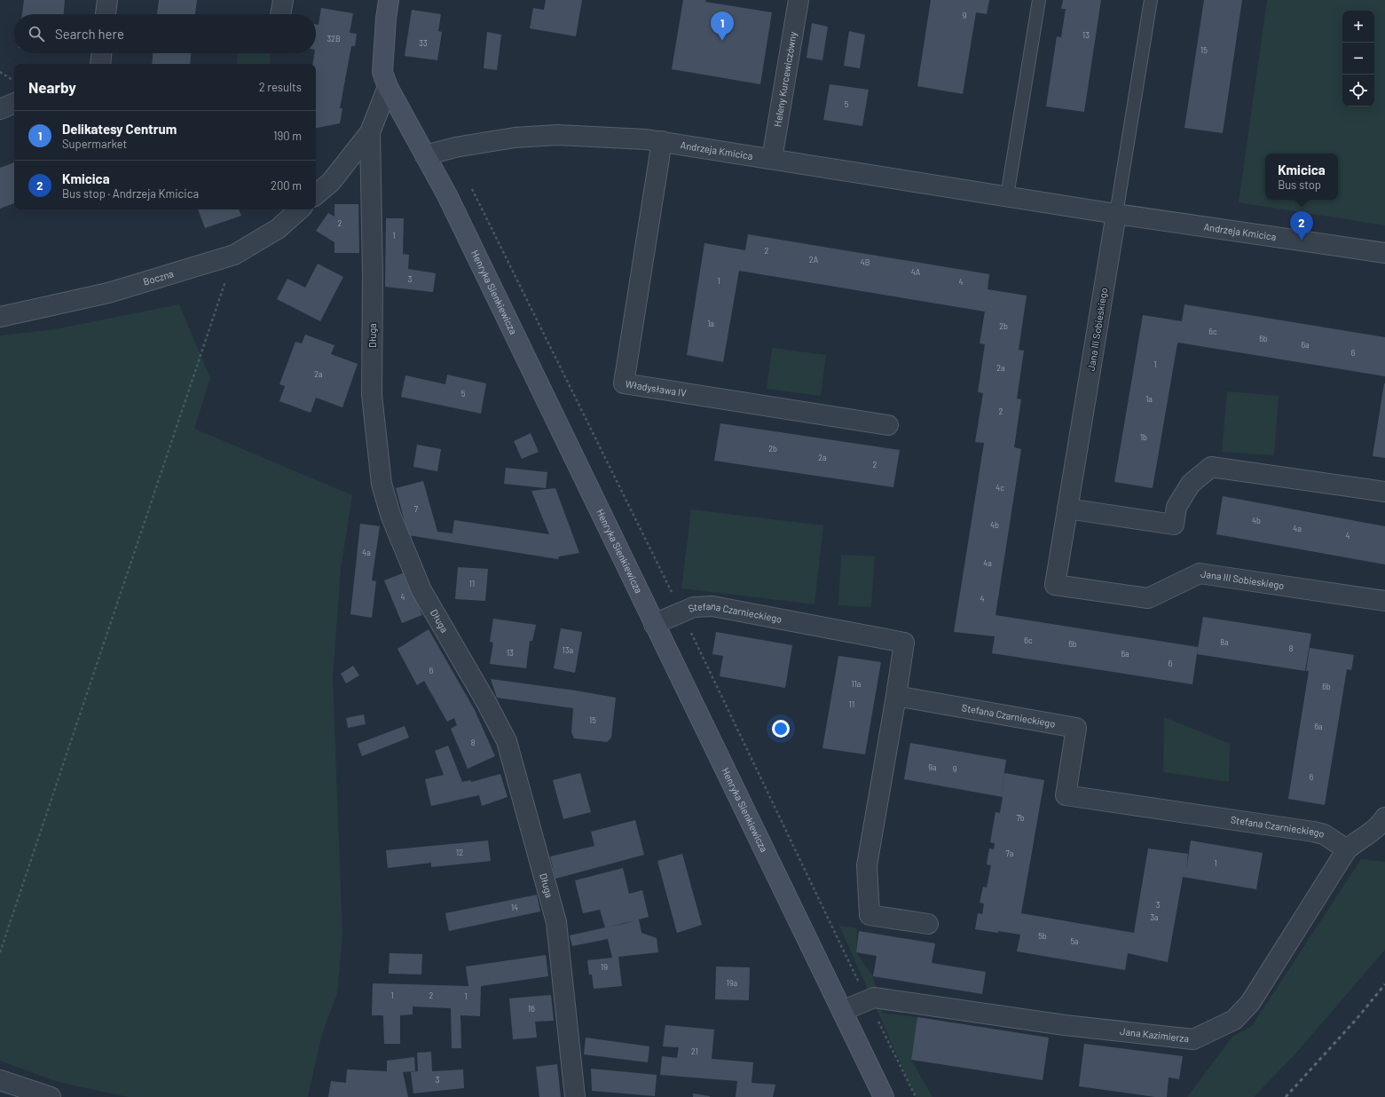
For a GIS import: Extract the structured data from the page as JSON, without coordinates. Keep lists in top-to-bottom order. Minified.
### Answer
{"streets":{"street":["Heleny Kurcewiczówny","Andrzeja Kmicica","Boczna","Henryka Sienkiewicza","Jana III Sobieskiego","Długa","Władysława IV","Stefana Czarnieckiego","Jana Kazimierza"]},"crossings":[["Heleny Kurcewiczówny","Andrzeja Kmicica"],["Andrzeja Kmicica","Henryka Sienkiewicza"],["Andrzeja Kmicica","Jana III Sobieskiego"],["Andrzeja Kmicica","Władysława IV"],["Henryka Sienkiewicza","Stefana Czarnieckiego"],["Henryka Sienkiewicza","Jana Kazimierza"],["Stefana Czarnieckiego","Jana Kazimierza"]],"house_numbers":["9","13","32B","33","15","5","2","1","2","2A","4B","4A","3","1","4","1a","2b","6c","6b","6a","6","1","2a","2a","5","1a","2","1b","2b","2a","2","4c","7","4b","4b","4a","4","4a","4a","11","4","4","6c","8a","6b","8","13a","13","6a","6","6","11a","6b","11","15","6a","8","9a","9","6","7b","12","7a","1","3","14","3a","5b","5a","19","19a","1","2","1","16","21","3"],"page":{"map_buttons":["+","−"],"pins":["1","2"],"search":"Search here","heading":["Nearby","2 results"],"list":[{"mark":"1","name":"Delikatesy Centrum","note":"Supermarket","value":"190 m"},{"mark":"2","name":"Kmicica","note":"Bus stop · Andrzeja Kmicica","value":"200 m"}],"popup":["Kmicica","Bus stop"]}}
